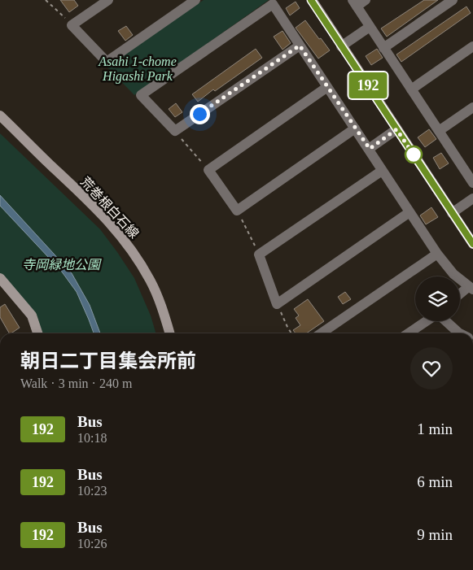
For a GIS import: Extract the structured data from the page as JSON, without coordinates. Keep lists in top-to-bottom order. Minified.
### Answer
{"streets":{"street":["荒巻根白石線"]},"parks":["Asahi 1-chome Higashi Park","寺岡緑地公園"],"lines":["bus line 192"],"page":{"on_map":"192","heading":["朝日二丁目集会所前","Walk · 3 min · 240 m"],"list":[{"mark":"192","name":"Bus","note":"10:18","value":"1 min"},{"mark":"192","name":"Bus","note":"10:23","value":"6 min"},{"mark":"192","name":"Bus","note":"10:26","value":"9 min"}]}}
